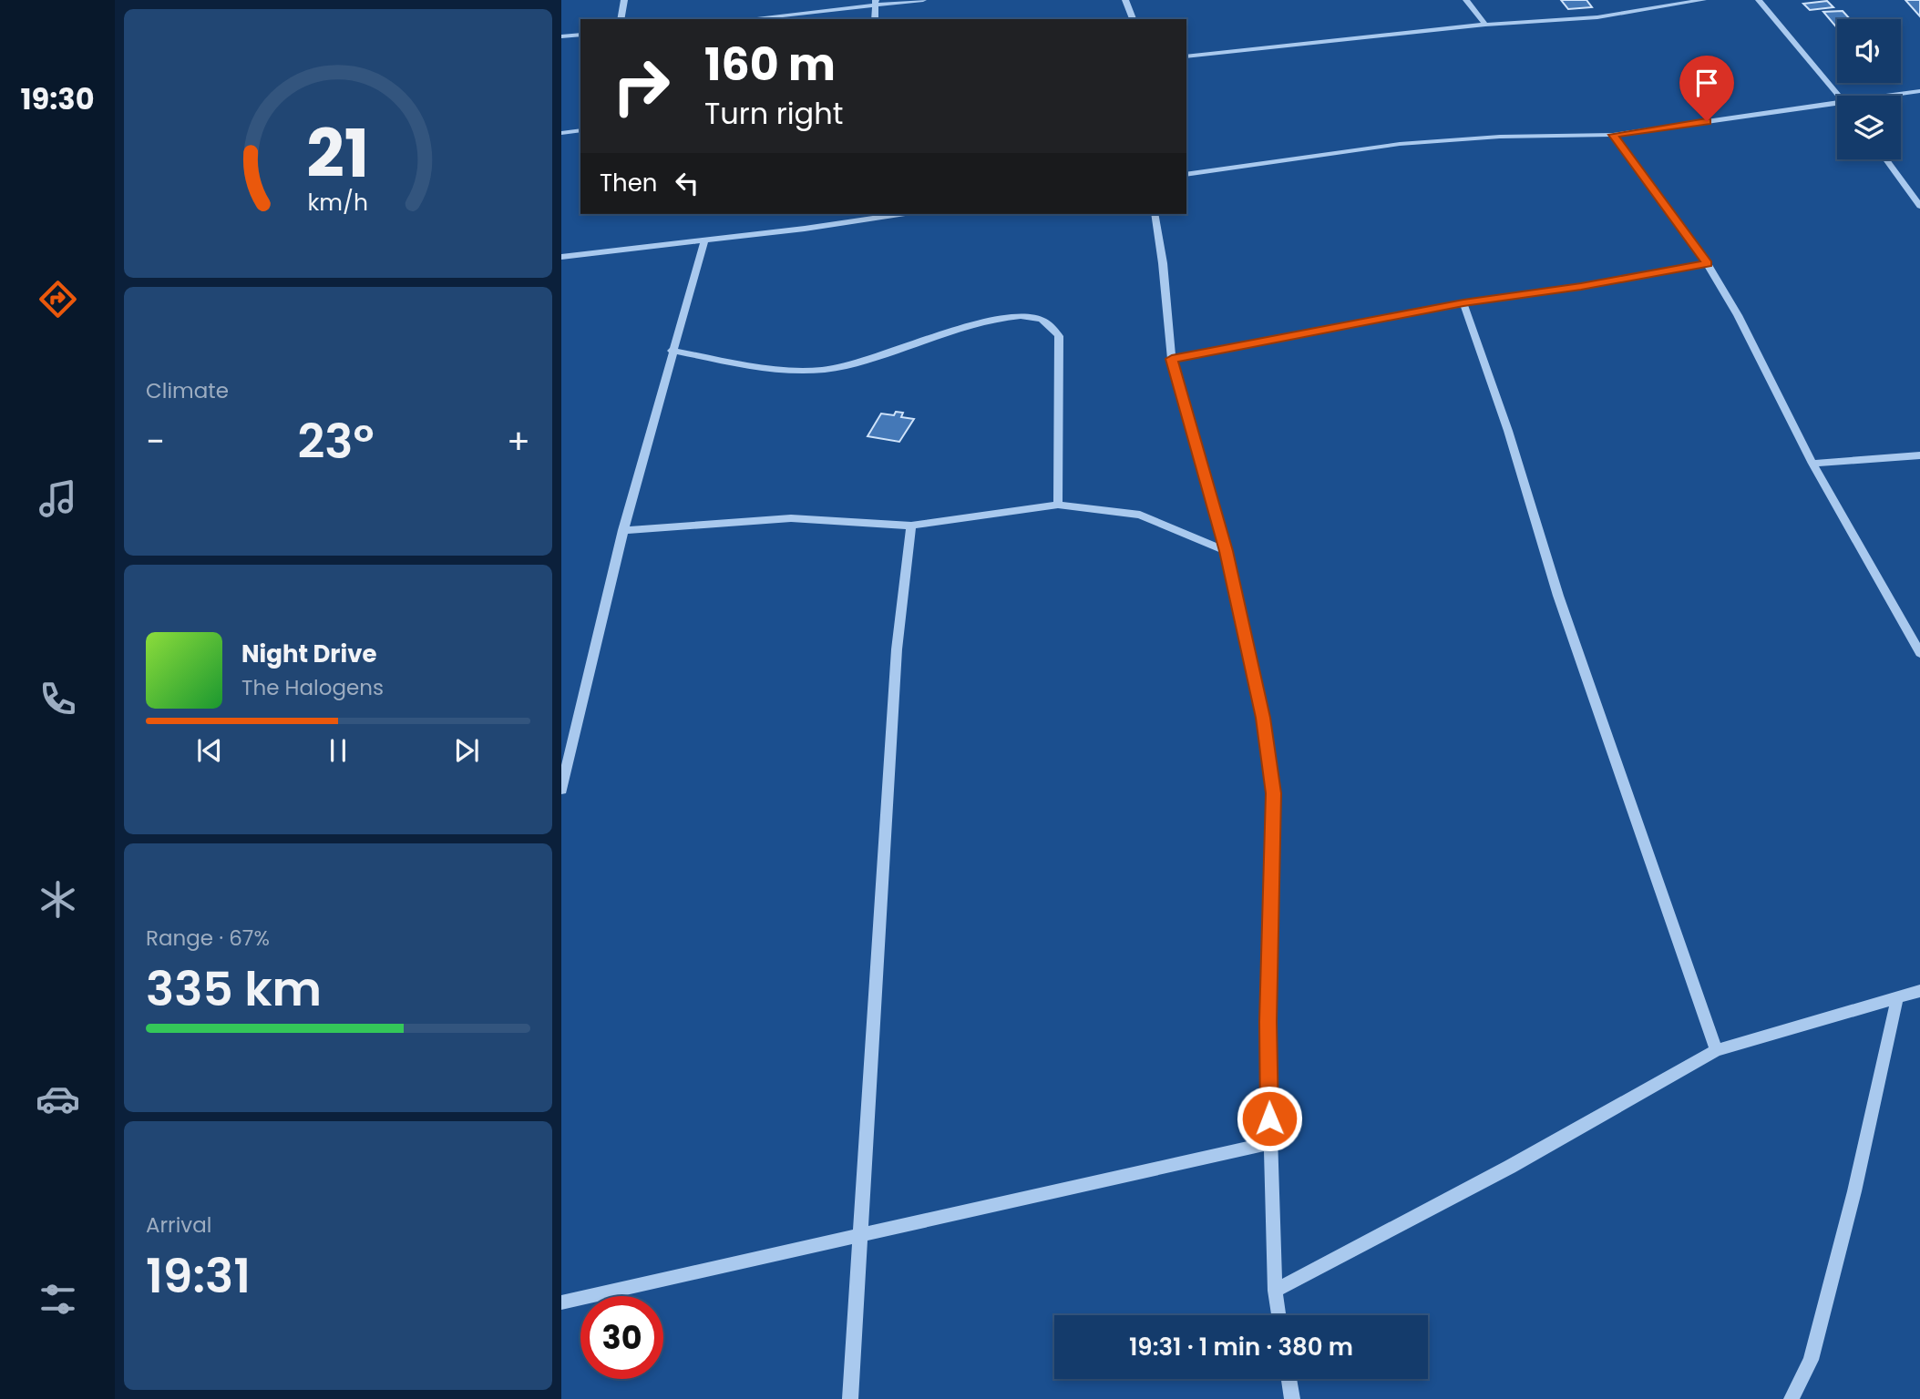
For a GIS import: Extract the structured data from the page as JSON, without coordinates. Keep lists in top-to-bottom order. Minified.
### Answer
{"page":{"tabs":"19:30","turn":["160 m","Turn right"],"then":"Then","tile":["Climate",["Range · 67%","335 km"],["Arrival","19:31"]],"heat":["−","23°","+"],"song":["Night Drive","The Halogens"],"limit":"30","trip":"19:31 · 1 min · 380 m","gauge":["21","km/h"]}}
